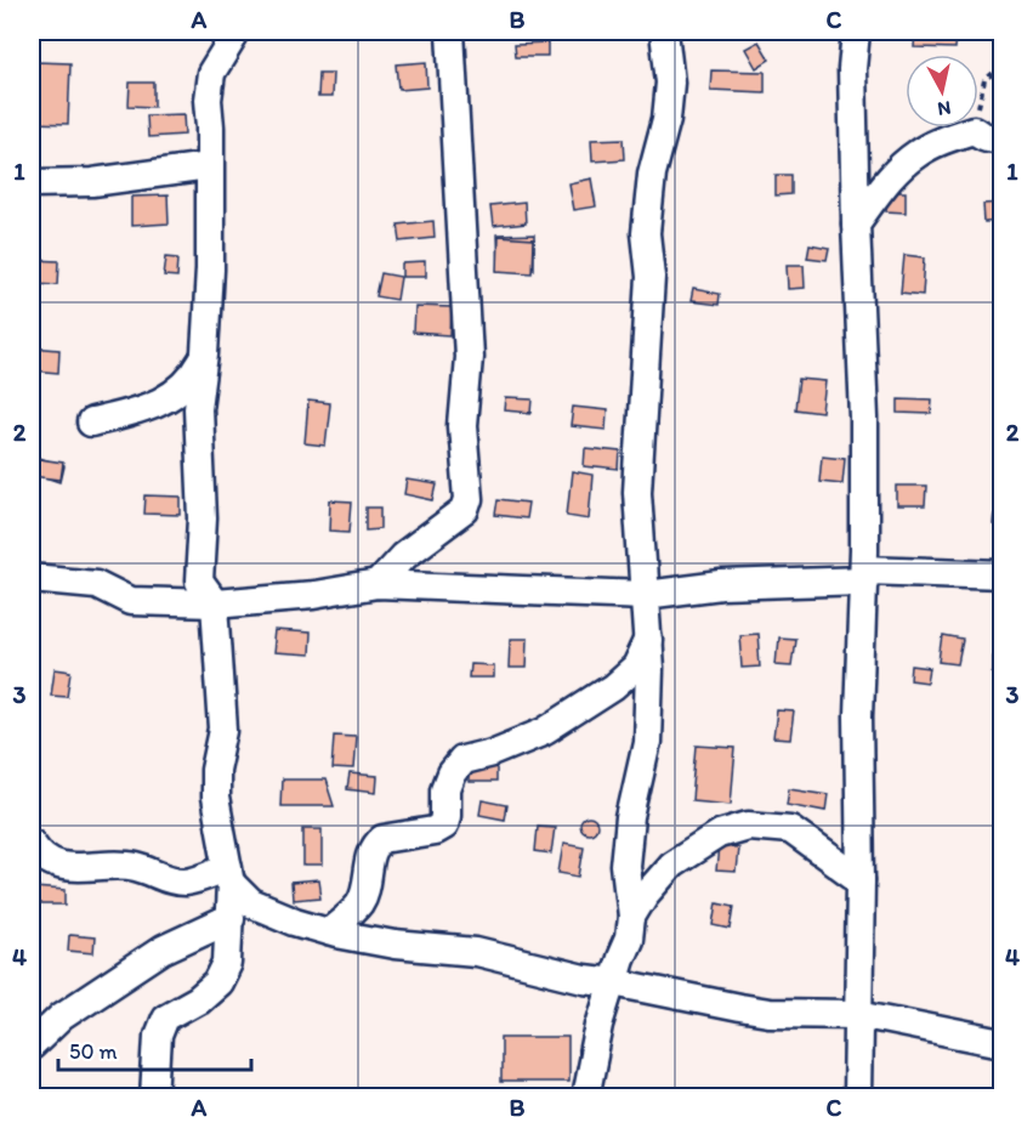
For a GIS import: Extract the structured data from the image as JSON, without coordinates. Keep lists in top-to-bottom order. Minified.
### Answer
{"scale_bar":"50 m","north":"bottom","grid":{"columns":["A","B","C"],"rows":["1","2","3","4"]}}
